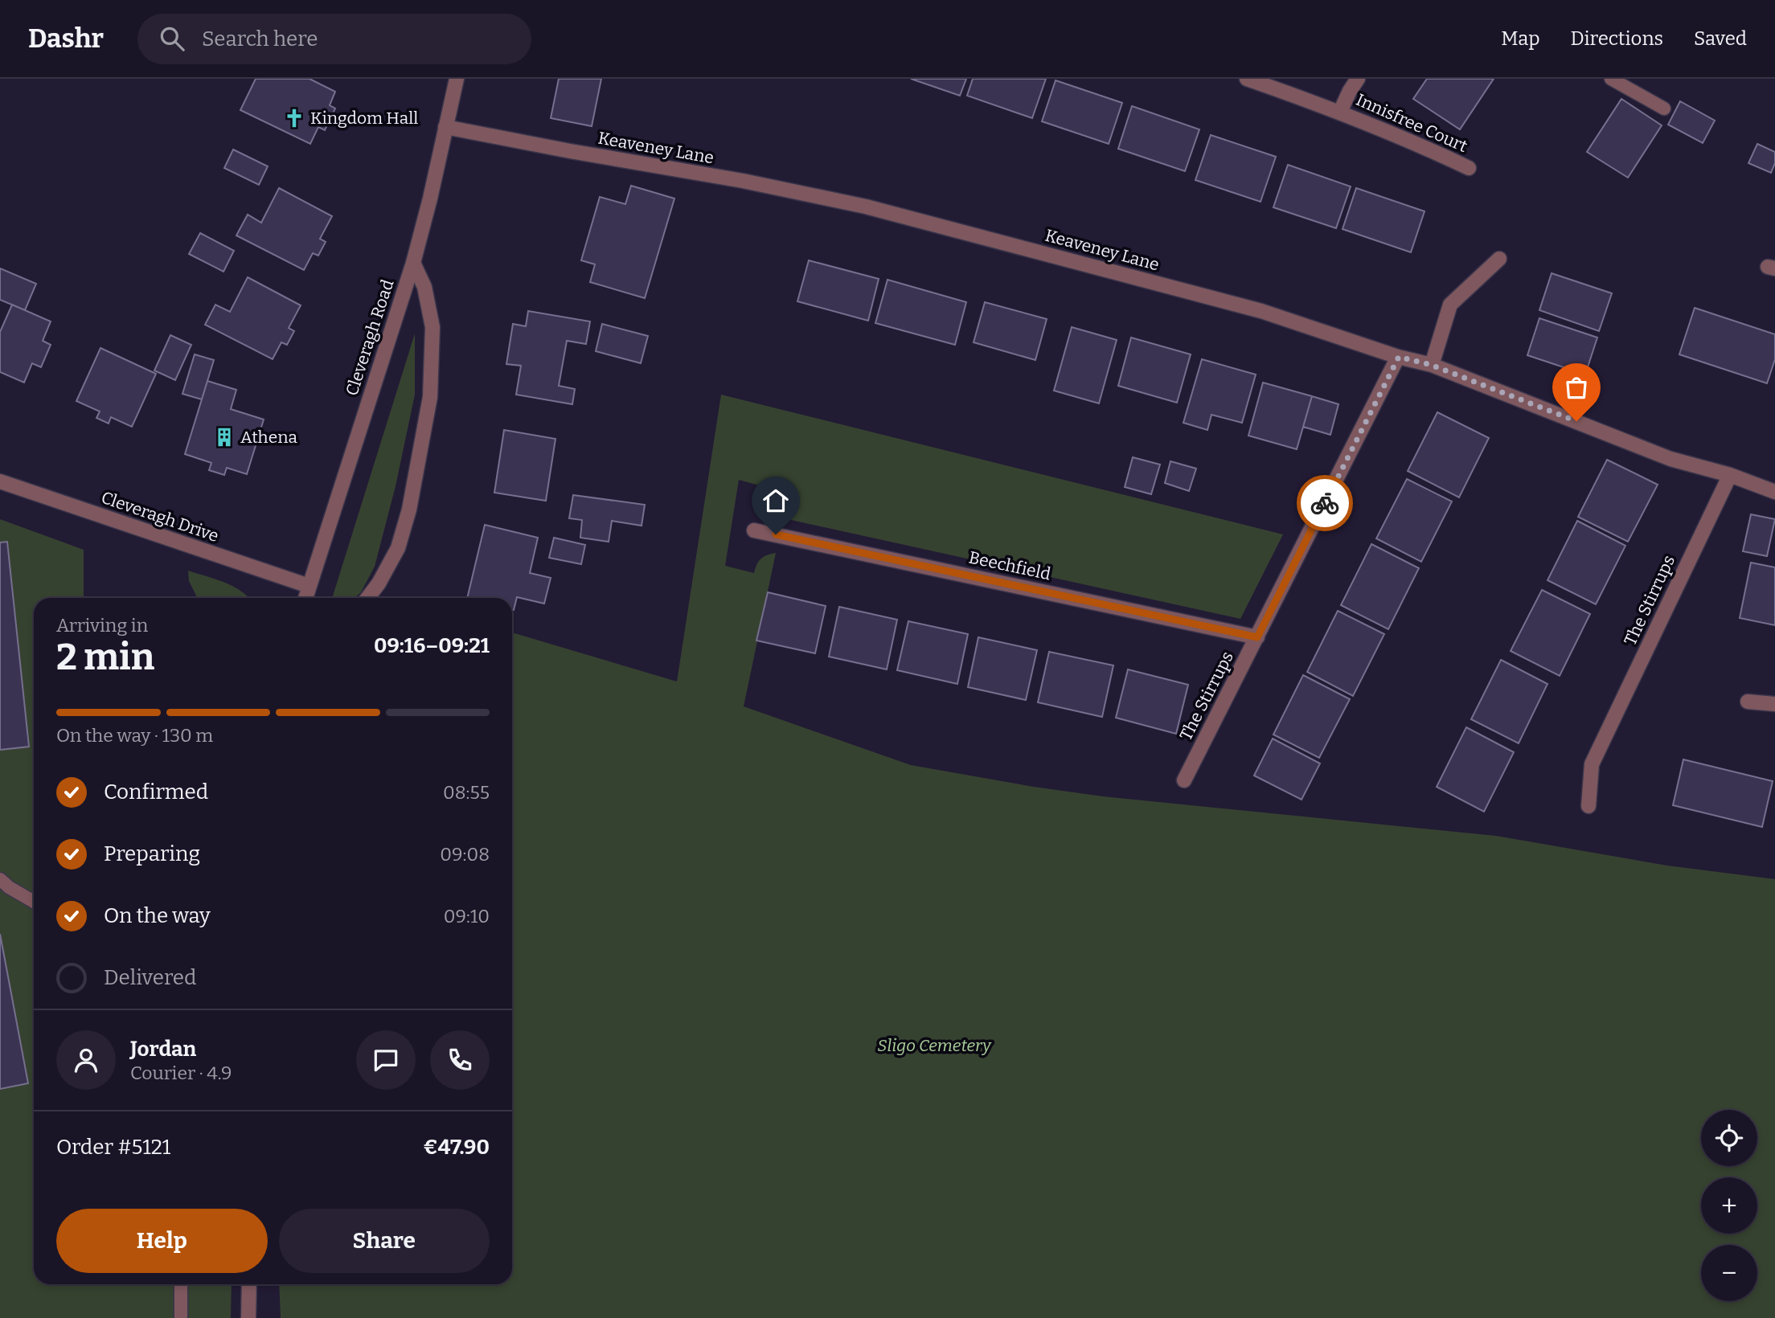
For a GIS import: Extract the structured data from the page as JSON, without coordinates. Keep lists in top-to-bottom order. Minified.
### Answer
{"streets":{"street":["Innisfree Court","Keaveney Lane","Cleveragh Road","Cleveragh Drive","Beechfield","The Stirrups"]},"crossings":[["Keaveney Lane","Cleveragh Road"],["Keaveney Lane","The Stirrups"],["Cleveragh Road","Cleveragh Drive"],["Beechfield","The Stirrups"]],"parks":["Sligo Cemetery"],"places":{"church":["Kingdom Hall"],"building":["Athena"]},"page":{"header":"Dashr","search":"Search here","nav":["Map","Directions","Saved"],"heading":["2 min","Arriving in","09:16–09:21"],"panel":["Jordan","Courier · 4.9","Order #5121","€47.90"],"bar":"On the way · 130 m","list":[["Confirmed","08:55"],["Preparing","09:08"],["On the way","09:10"],"Delivered"],"map_buttons":["+","−"],"buttons":["Help","Share"]}}
